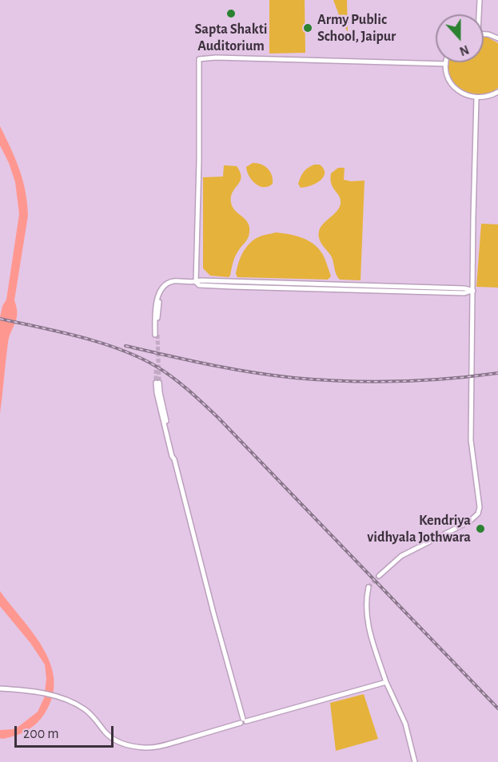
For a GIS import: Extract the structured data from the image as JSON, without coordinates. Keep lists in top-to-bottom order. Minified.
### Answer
{"places":["Sapta Shakti Auditorium","Army Public School, Jaipur","Kendriya vidhyala Jothwara"],"scale_bar":"200 m","north":"bottom"}
